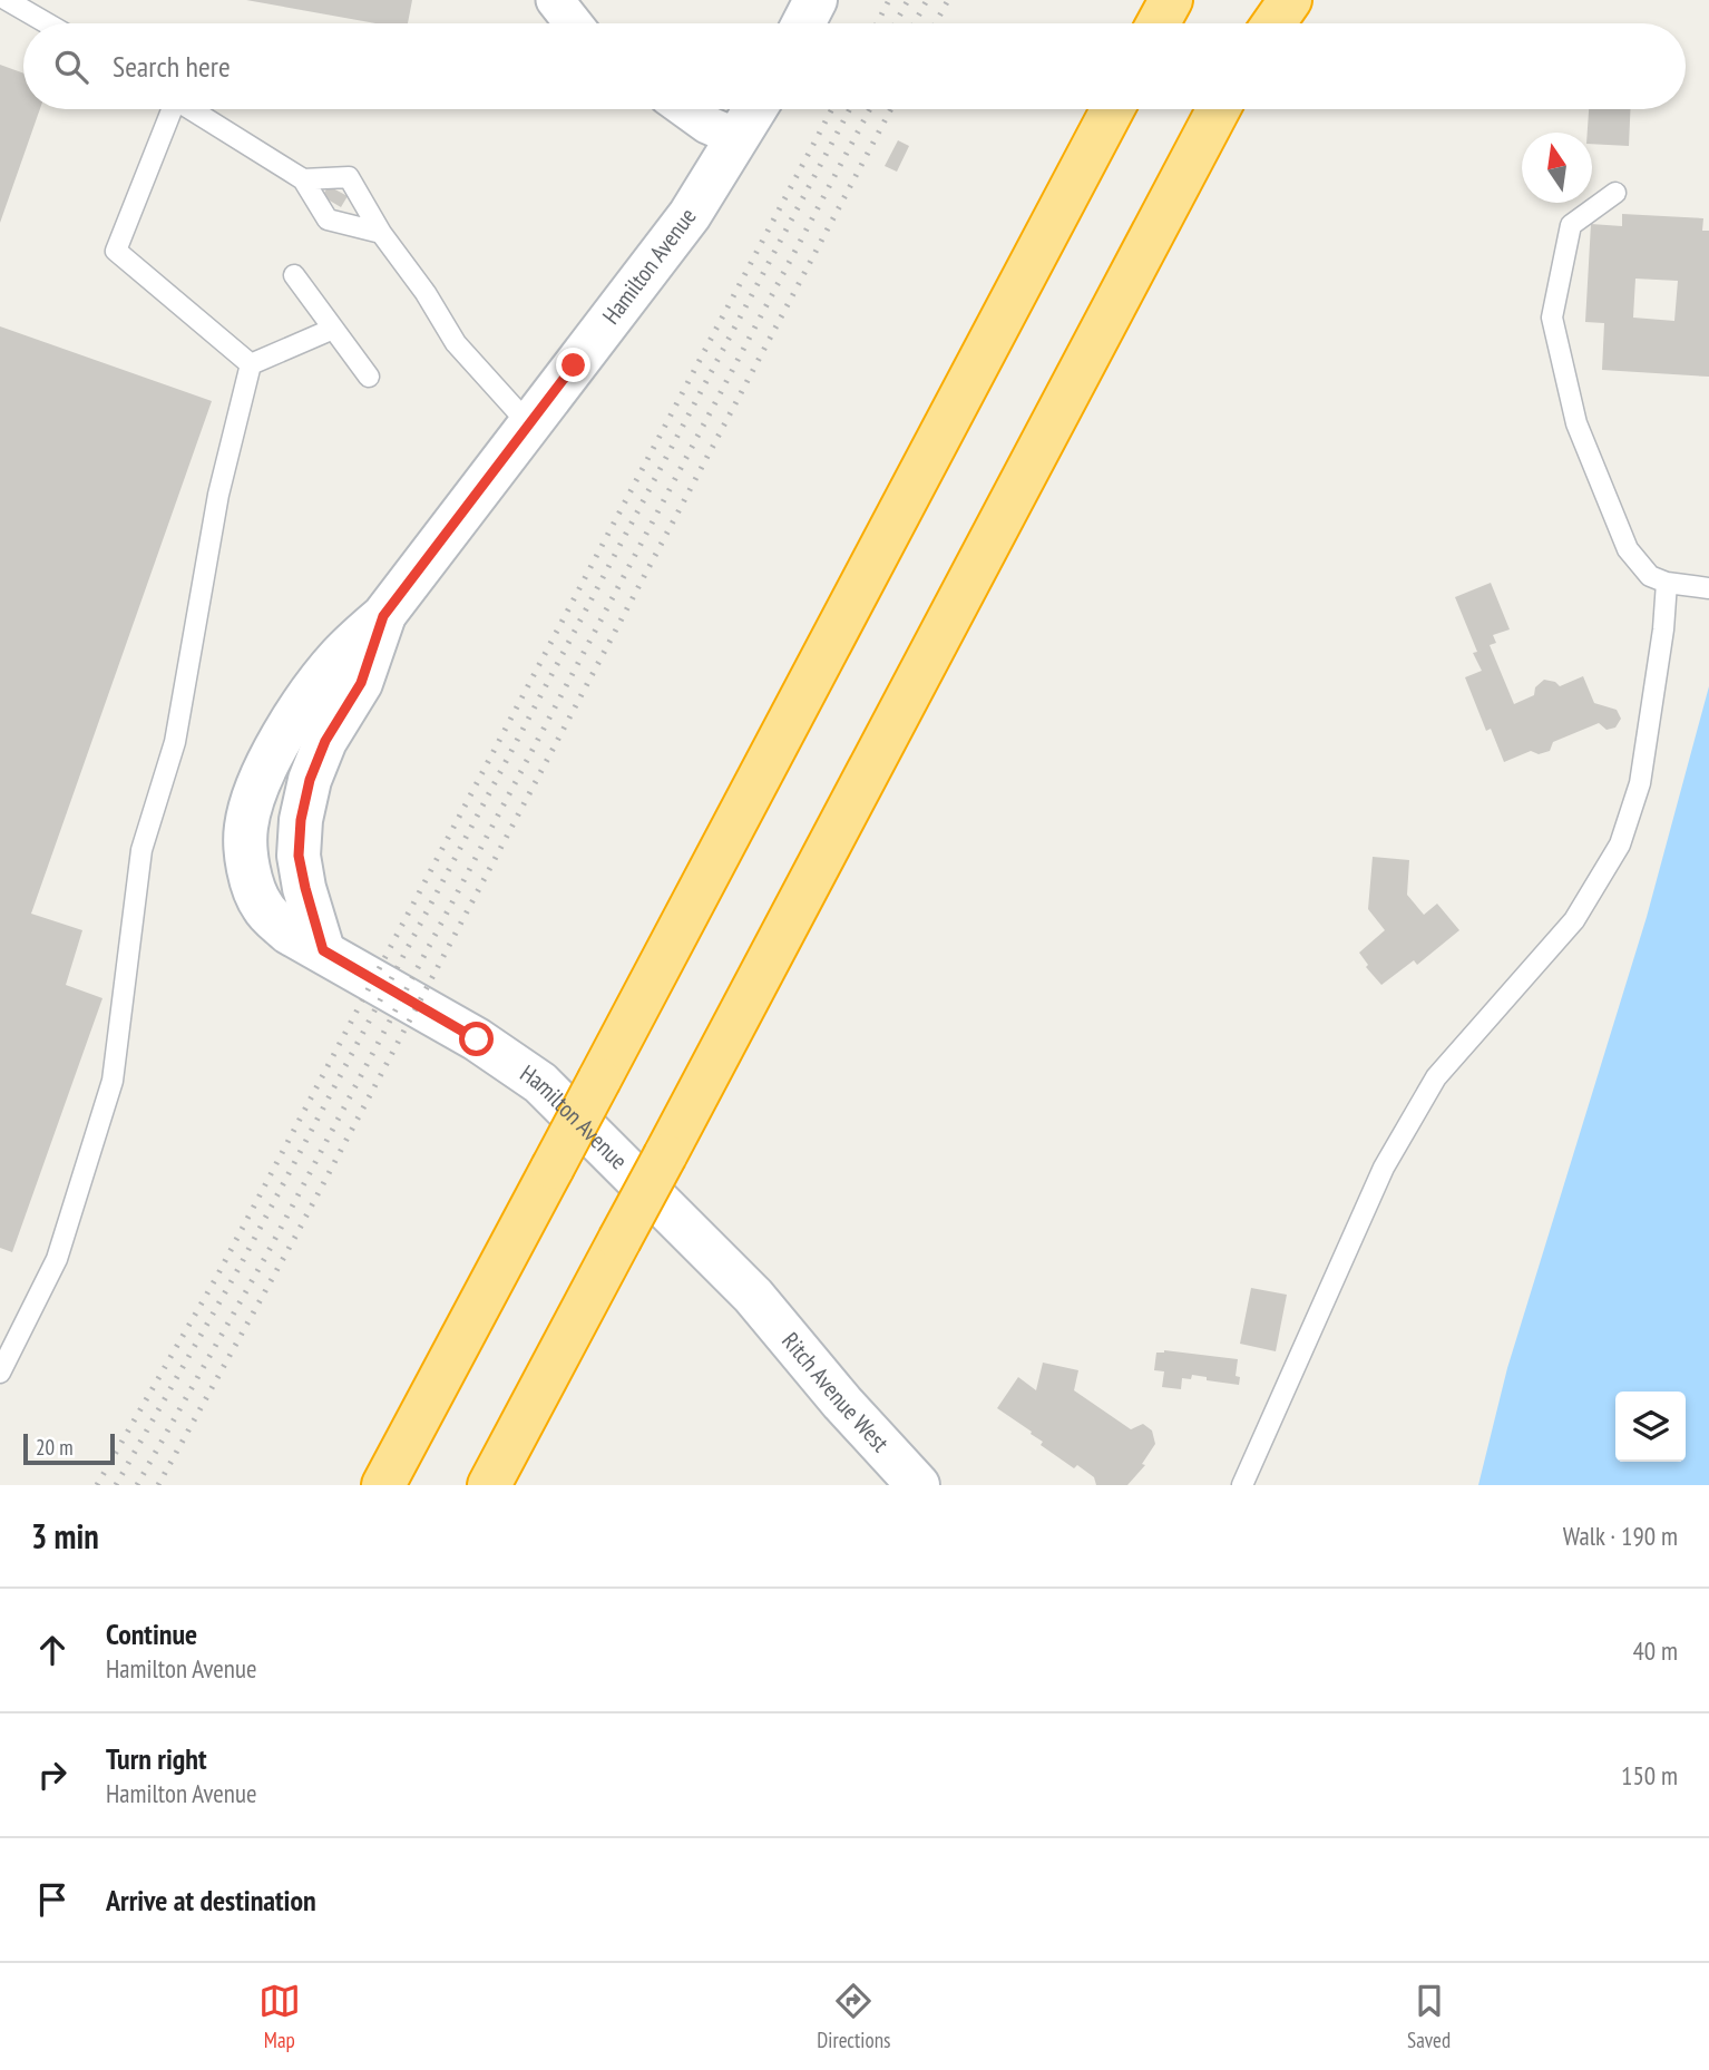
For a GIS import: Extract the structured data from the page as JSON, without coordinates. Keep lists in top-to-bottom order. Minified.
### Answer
{"streets":{"main road":["Hamilton Avenue","Ritch Avenue West"]},"crossings":[["Hamilton Avenue","Ritch Avenue West"]],"scale_bar":"20 m","north":"top","page":{"search":"Search here","scale":"20 m","heading":["3 min","Walk · 190 m"],"list":[["Continue","Hamilton Avenue","40 m"],["Turn right","Hamilton Avenue","150 m"],"Arrive at destination"],"nav":["Map","Directions","Saved"]}}
